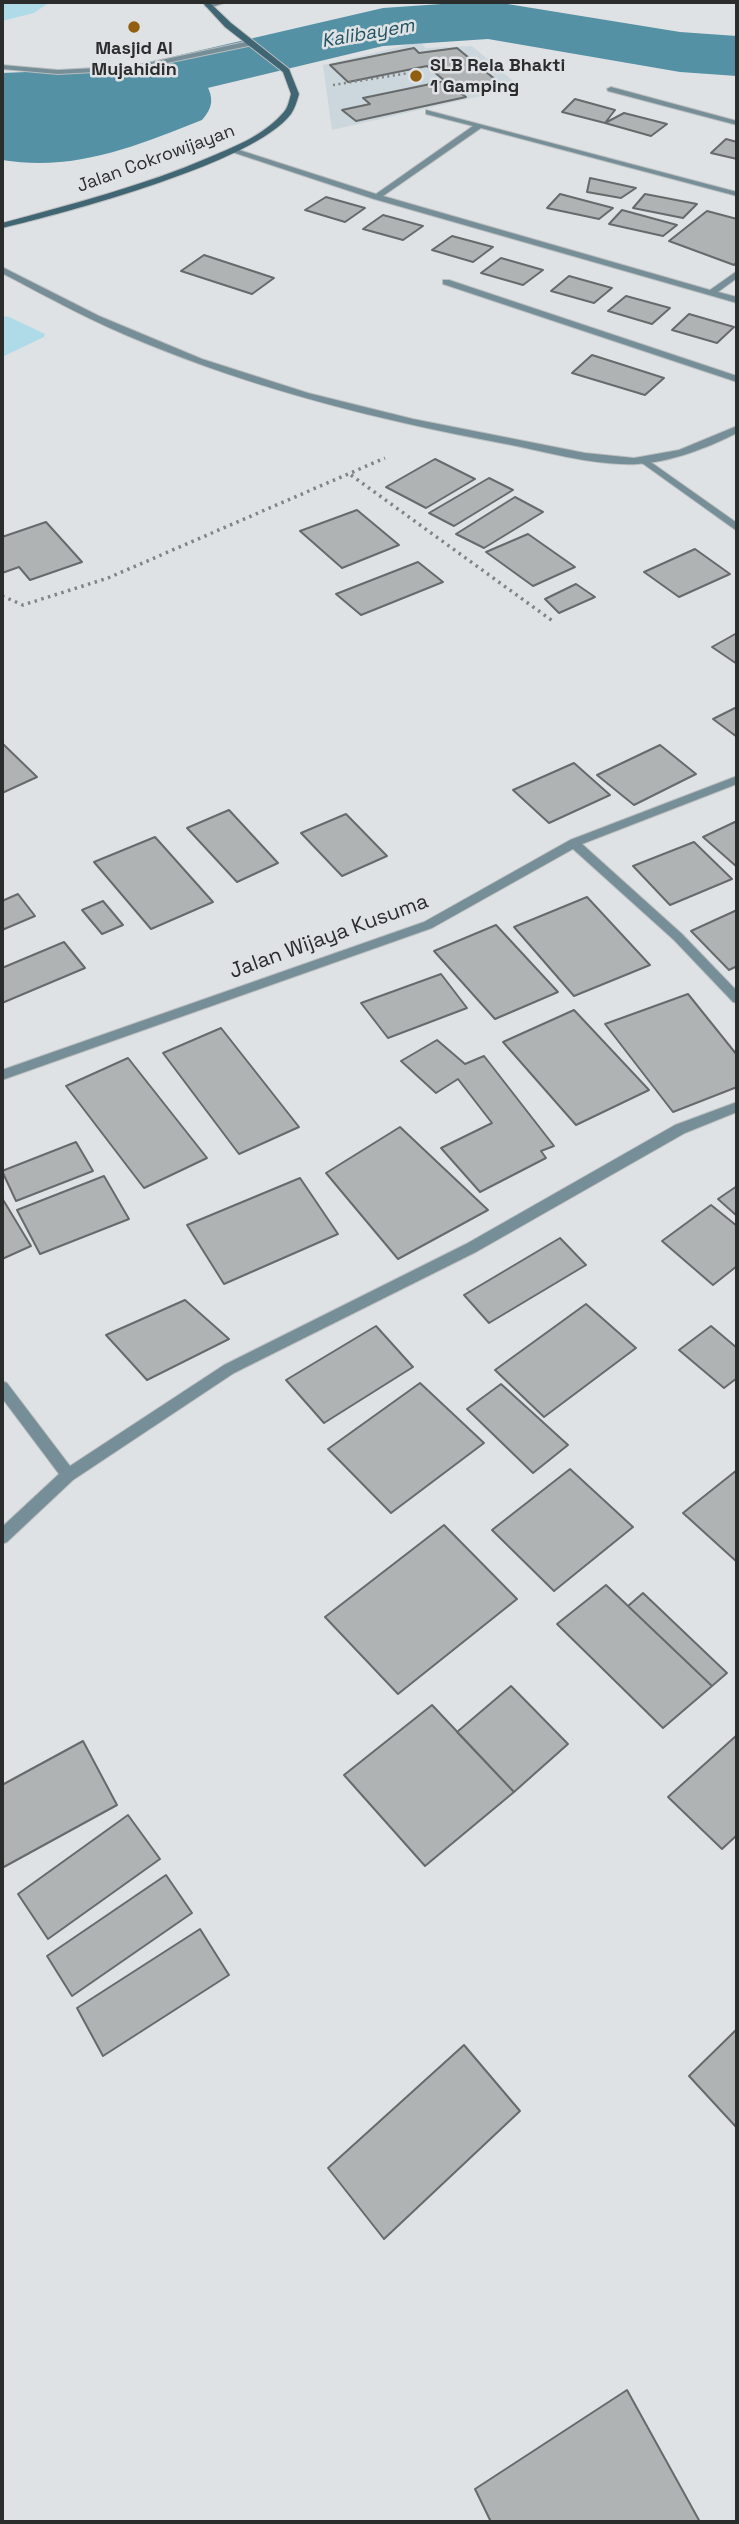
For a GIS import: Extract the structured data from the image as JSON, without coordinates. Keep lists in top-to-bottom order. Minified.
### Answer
{"streets":{"street":["Jalan Cokrowijayan","Jalan Wijaya Kusuma"]},"water":["Kalibayem"],"places":["Masjid Al Mujahidin","SLB Rela Bhakti 1 Gamping"]}
